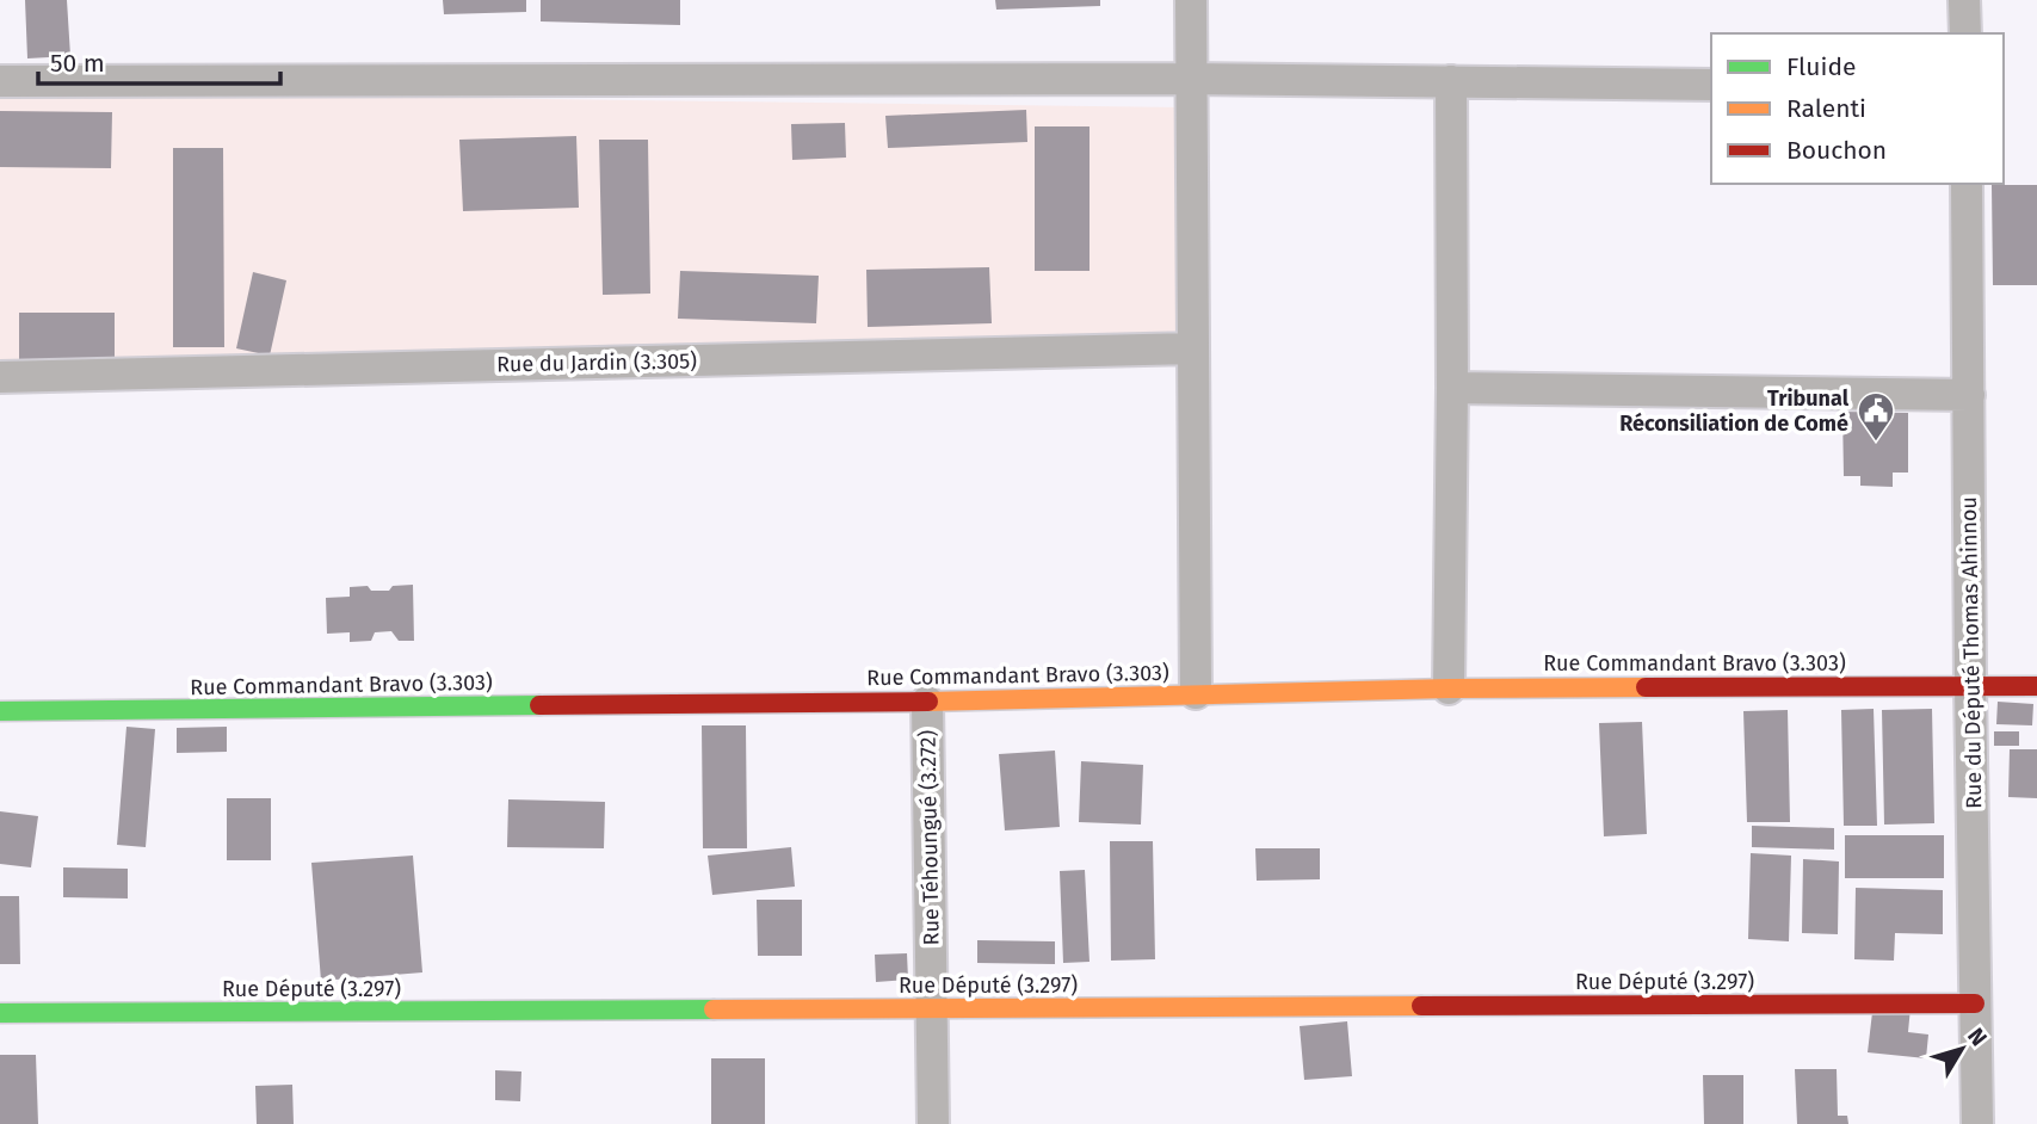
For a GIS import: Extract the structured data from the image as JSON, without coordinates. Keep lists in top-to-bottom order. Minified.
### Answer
{"streets":{"street":["Rue du Jardin (3.305)","Rue du Député Thomas Ahinnou","Rue Commandant Bravo (3.303)","Rue Téhoungué (3.272)","Rue Député (3.297)"]},"crossings":[["Rue du Député Thomas Ahinnou","Rue Commandant Bravo (3.303)"],["Rue du Député Thomas Ahinnou","Rue Député (3.297)"],["Rue Commandant Bravo (3.303)","Rue Téhoungué (3.272)"],["Rue Téhoungué (3.272)","Rue Député (3.297)"]],"places":{"public building":["Tribunal Réconsiliation de Comé"]},"legend":["Fluide","Ralenti","Bouchon"],"scale_bar":"50 m","north":"top right"}
